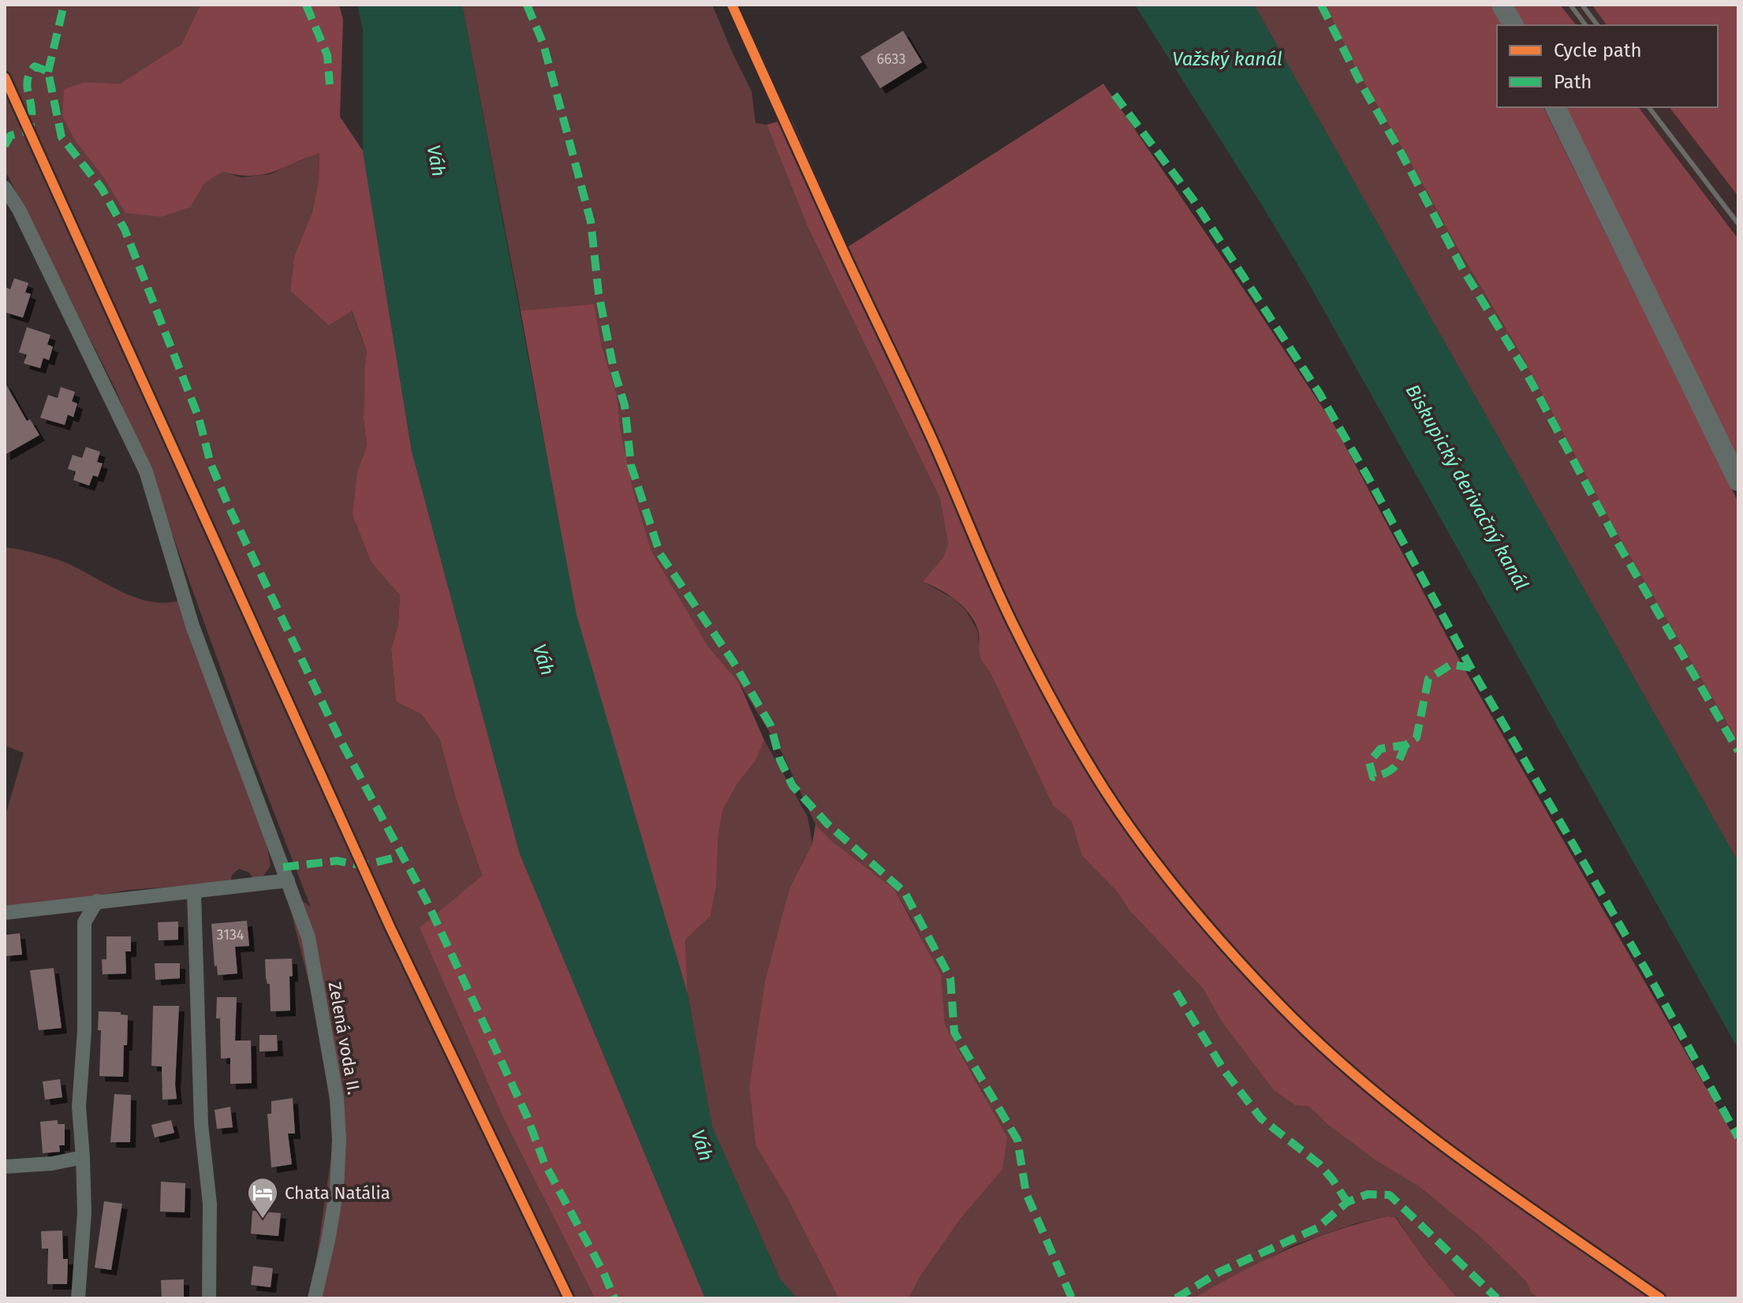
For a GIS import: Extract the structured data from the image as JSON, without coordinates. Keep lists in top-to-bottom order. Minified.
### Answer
{"streets":{"street":["Zelená voda II."]},"water":["Važský kanál","Váh","Biskupický derivačný kanál"],"places":{"hotel":["Chata Natália"]},"house_numbers":["6633","3134"],"legend":["Cycle path","Path"]}
